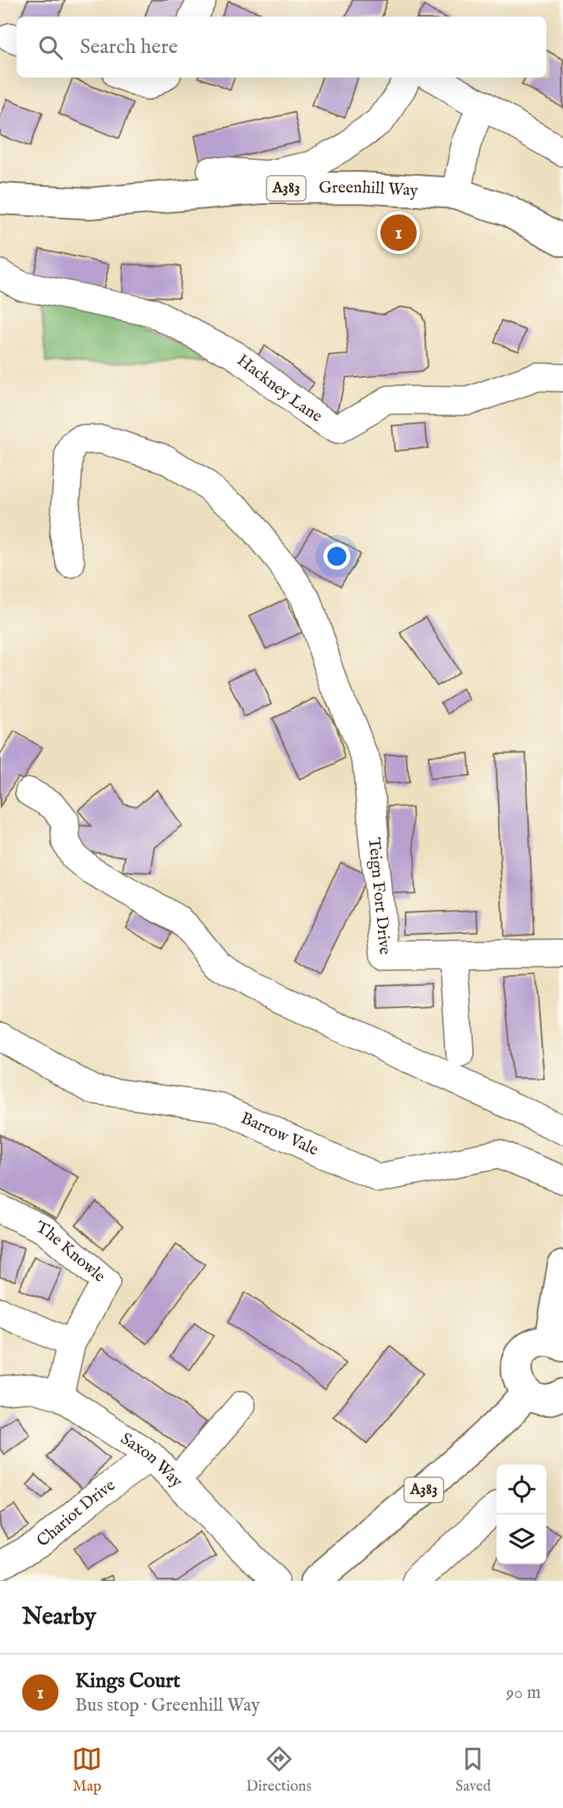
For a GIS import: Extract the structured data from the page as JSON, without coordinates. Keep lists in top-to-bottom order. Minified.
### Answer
{"streets":{"main road":["A383","Greenhill Way"],"street":["Hackney Lane","Teign Fort Drive","Barrow Vale","The Knowle","Saxon Way","Chariot Drive"]},"crossings":[["The Knowle","Saxon Way"],["Saxon Way","Chariot Drive"]],"page":{"search":"Search here","pins":"1","heading":"Nearby","list":[{"mark":"1","name":"Kings Court","note":"Bus stop · Greenhill Way","value":"90 m"}],"nav":["Map","Directions","Saved"]}}
